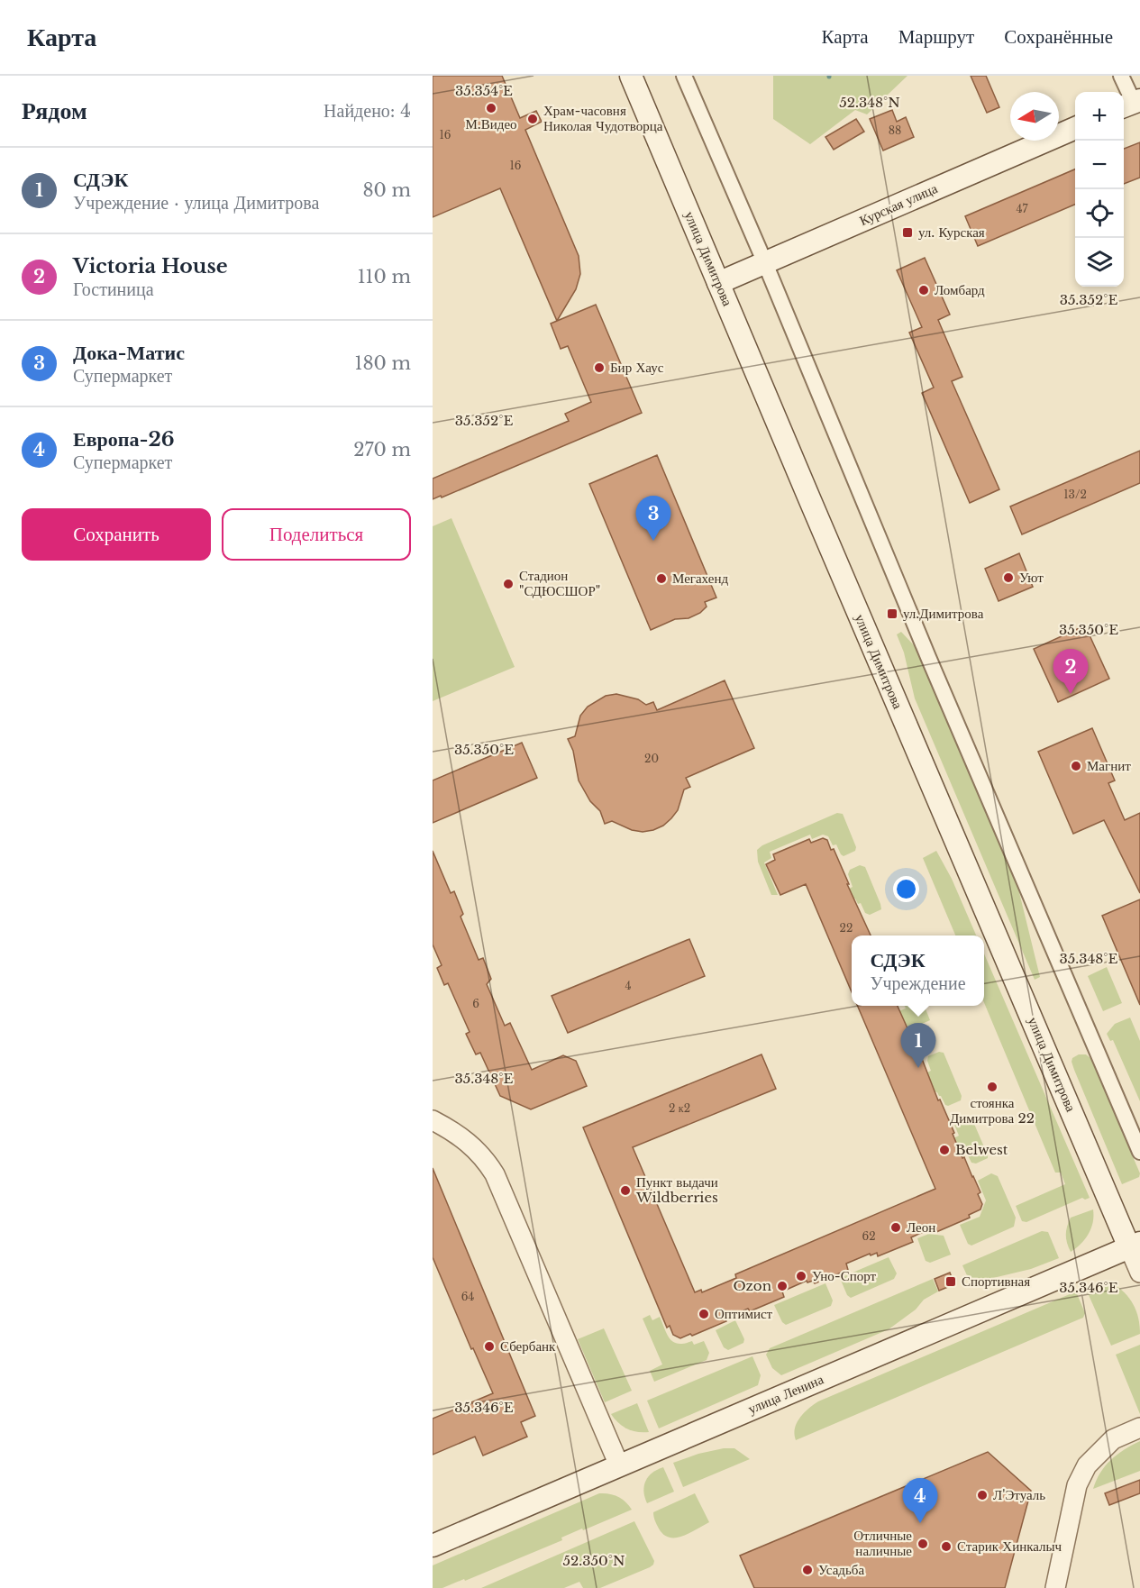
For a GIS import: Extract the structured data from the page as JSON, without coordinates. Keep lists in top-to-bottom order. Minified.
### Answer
{"streets":{"main road":["Курская улица","улица Димитрова","улица Ленина"]},"crossings":[["Курская улица","улица Димитрова"],["улица Димитрова","улица Ленина"]],"places":{"other":["М.Видео","Храм-часовня Николая Чудотворца","Ломбард","Бир Хаус","Уют","Мегахенд","Стадион \"СДЮСШОР\"","Магнит","стоянка Димитрова 22","Belwest","Пункт выдачи Wildberries","Леон","Уно-Спорт","Ozon","Оптимист","Сбербанк","Л'Этуаль","Отличные наличные","Старик Хинкалыч","Усадьба"],"transit":["ул. Курская","ул.Димитрова","Спортивная"]},"house_numbers":["88","16","16","47","13/2","20","22","4","6","2 к2","62","64"],"north":"left","page":{"header":"Карта","nav":["Карта","Маршрут","Сохранённые"],"heading":["Рядом","Найдено: 4"],"map_buttons":["+","−"],"list":[{"mark":"1","name":"СДЭК","note":"Учреждение · улица Димитрова","value":"80 m"},{"mark":"2","name":"Victoria House","note":"Гостиница","value":"110 m"},{"mark":"3","name":"Дока-Матис","note":"Супермаркет","value":"180 m"},{"mark":"4","name":"Европа-26","note":"Супермаркет","value":"270 m"}],"buttons":["Сохранить","Поделиться"],"pins":["3","2","1","4"],"popup":["СДЭК","Учреждение"]},"coordinates":["35.354°E","52.348°N","35.352°E","35.350°E","35.348°E","35.346°E","52.350°N"]}
